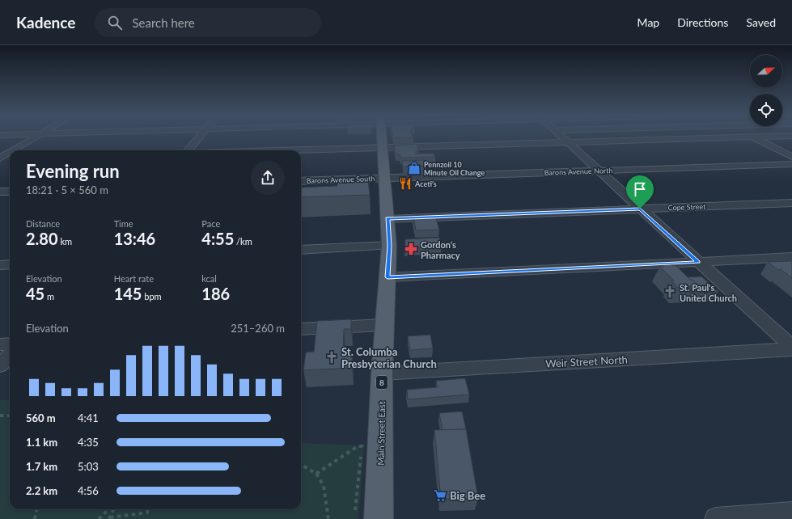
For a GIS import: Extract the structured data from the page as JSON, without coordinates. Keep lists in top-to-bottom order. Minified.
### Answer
{"streets":{"main road":["8","Main Street East"],"street":["Barons Avenue North","Barons Avenue South","Cope Street","Weir Street North"]},"crossings":[["Barons Avenue North","Barons Avenue South"],["Barons Avenue North","Main Street East"],["Barons Avenue South","Main Street East"],["Cope Street","Main Street East"],["Weir Street North","Main Street East"]],"places":{"shop":["Pennzoil 10 Minute Oil Change"],"restaurant":["Aceti’s"],"pharmacy":["Gordon’s Pharmacy"],"church":["St. Paul's United Church","St. Columba Presbyterian Church"],"supermarket":["Big Bee"]},"north":"right","page":{"header":"Kadence","search":"Search here","nav":["Map","Directions","Saved"],"heading":["Evening run","18:21 · 5 × 560 m"],"stats":[["Distance","2.80 km"],["Time","13:46"],["Pace","4:55 /km"],["Elevation","45 m"],["Heart rate","145 bpm"],["kcal","186"]],"chart":["Elevation","251–260 m"],"list":[{"name":"560 m","note":"4:41"},{"name":"1.1 km","note":"4:35"},{"name":"1.7 km","note":"5:03"},{"name":"2.2 km","note":"4:56"}]}}
